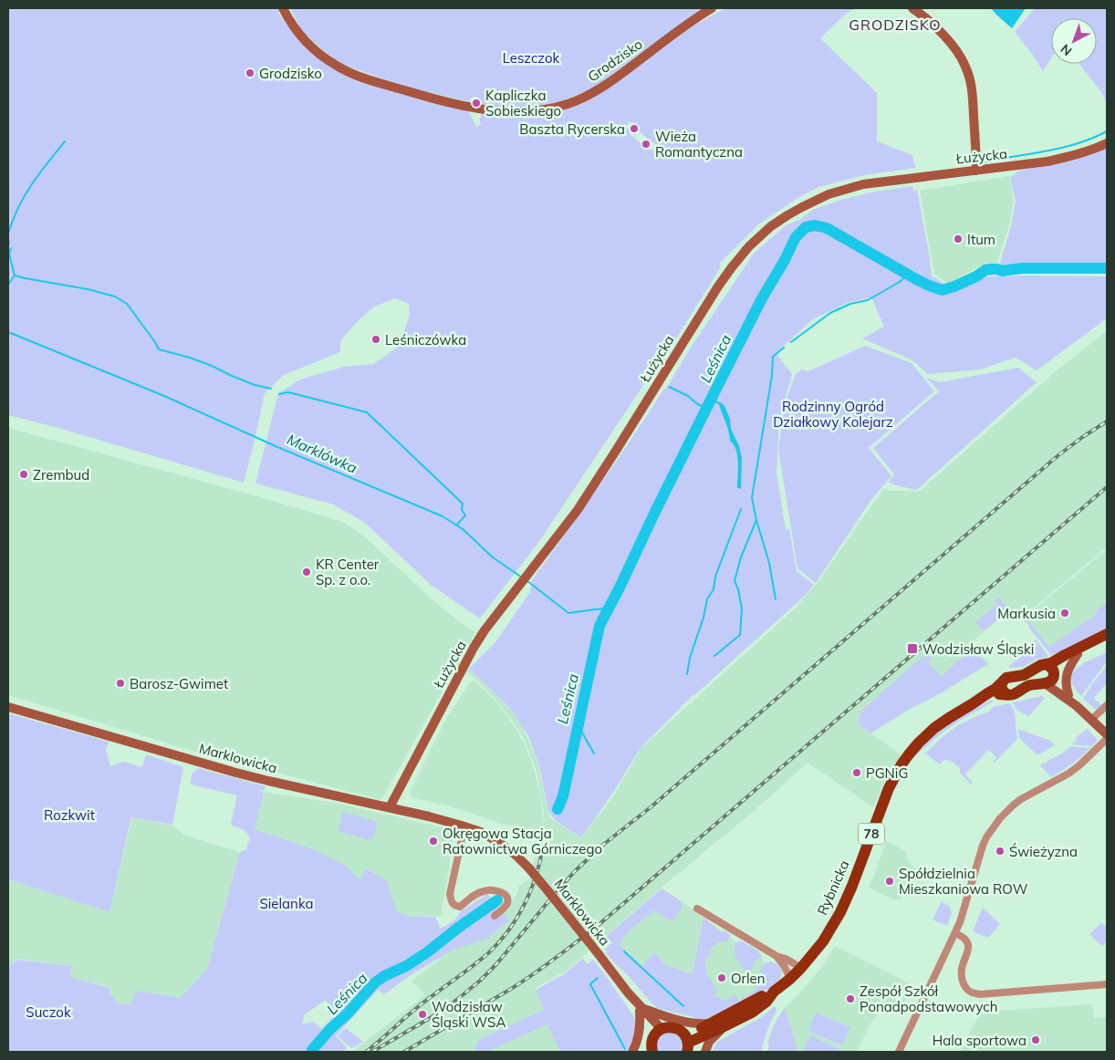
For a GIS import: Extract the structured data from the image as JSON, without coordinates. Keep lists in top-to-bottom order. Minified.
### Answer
{"streets":{"main road":["Grodzisko","Łużycka","Marklowicka","78","Rybnicka"]},"crossings":[["Łużycka","Marklowicka"],["Marklowicka","78"],["78","Rybnicka"]],"districts":["GRODZISKO"],"water":["Leśnica","Marklówka"],"parks":["Leszczok","Rodzinny Ogród Działkowy Kolejarz","Rozkwit","Sielanka","Suczok"],"places":{"other":["Grodzisko","Kapliczka Sobieskiego","Baszta Rycerska","Wieża Romantyczna","Itum","Leśniczówka","Zrembud","KR Center Sp. z o.o.","Markusia","Barosz-Gwimet","PGNiG","Okręgowa Stacja Ratownictwa Górniczego","Świeżyzna","Spółdzielnia Mieszkaniowa ROW","Orlen","Zespół Szkół Ponadpodstawowych","Wodzisław Śląski WSA","Hala sportowa"],"transit":["Wodzisław Śląski"]},"north":"bottom left"}
